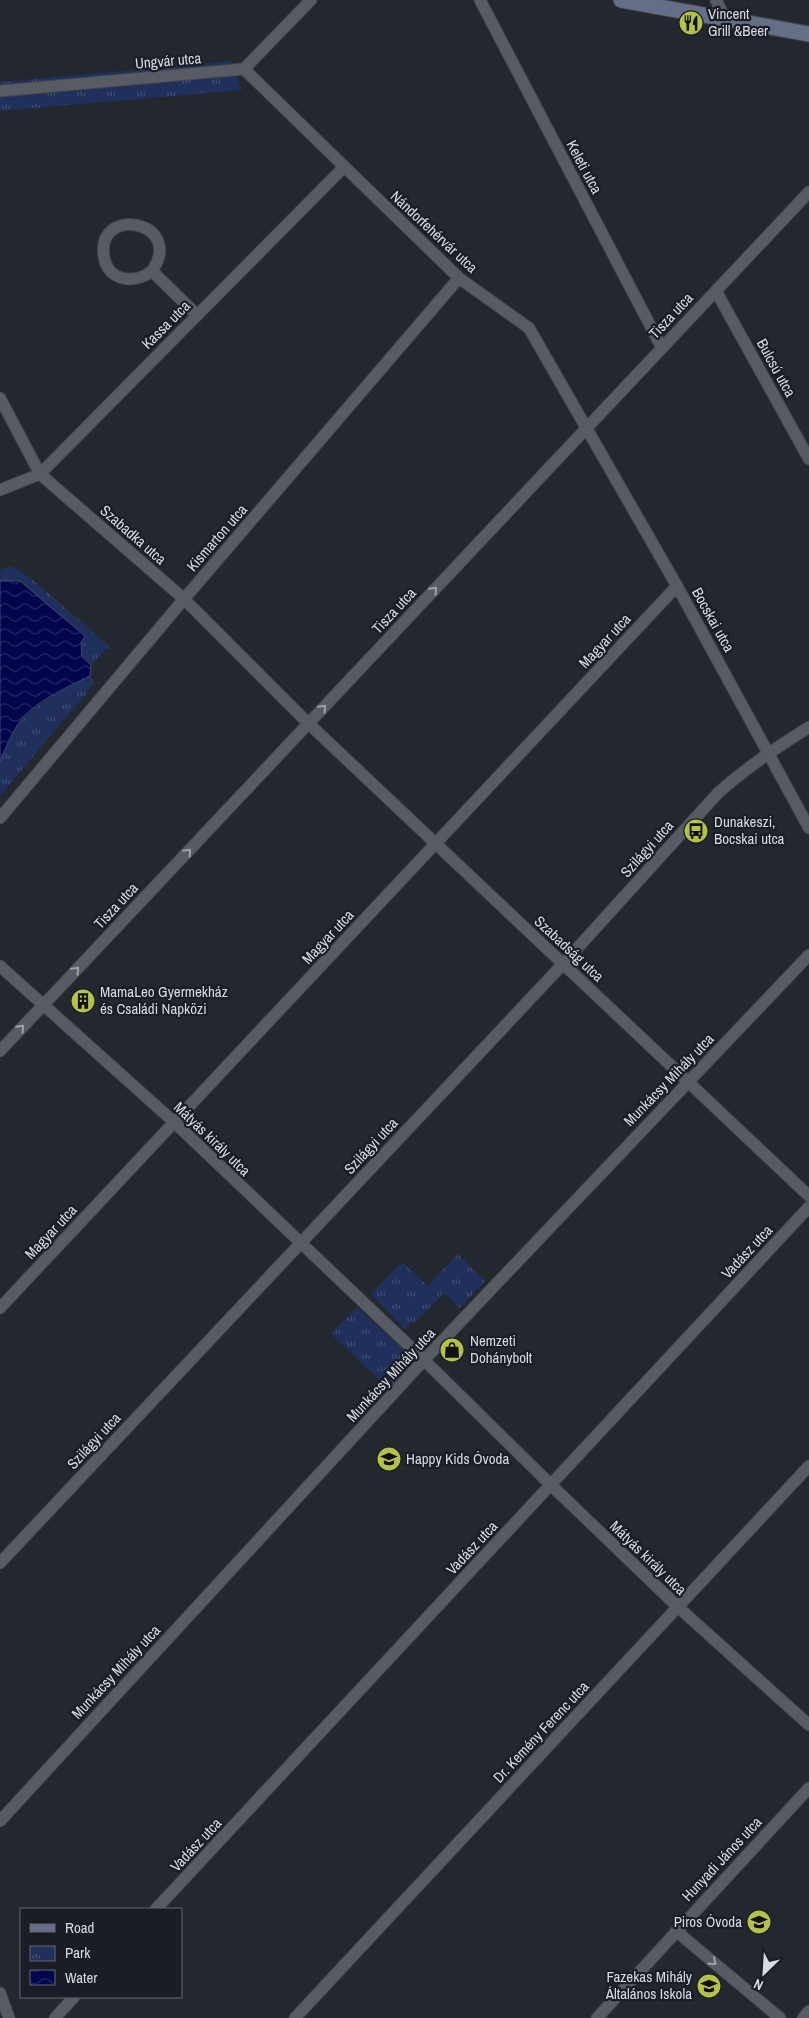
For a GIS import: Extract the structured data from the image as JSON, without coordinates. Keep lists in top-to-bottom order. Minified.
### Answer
{"streets":{"street":["Ungvár utca","Keleti utca","Nándorfehérvár utca","Tisza utca","Kassa utca","Bulcsú utca","Szabadka utca","Kismarton utca","Bocskai utca","Magyar utca","Szilágyi utca","Szabadság utca","Munkácsy Mihály utca","Mátyás király utca","Vadász utca","Dr. Kemény Ferenc utca","Hunyadi János utca"]},"crossings":[["Ungvár utca","Nándorfehérvár utca"],["Keleti utca","Tisza utca"],["Nándorfehérvár utca","Tisza utca"],["Nándorfehérvár utca","Kassa utca"],["Nándorfehérvár utca","Kismarton utca"],["Nándorfehérvár utca","Bocskai utca"],["Tisza utca","Bulcsú utca"],["Tisza utca","Szabadka utca"],["Tisza utca","Bocskai utca"],["Tisza utca","Szabadság utca"],["Tisza utca","Mátyás király utca"],["Kassa utca","Szabadka utca"],["Szabadka utca","Kismarton utca"],["Szabadka utca","Szabadság utca"],["Bocskai utca","Magyar utca"],["Bocskai utca","Szilágyi utca"],["Magyar utca","Szabadság utca"],["Magyar utca","Mátyás király utca"],["Szilágyi utca","Szabadság utca"],["Szilágyi utca","Mátyás király utca"],["Szabadság utca","Munkácsy Mihály utca"],["Munkácsy Mihály utca","Mátyás király utca"],["Mátyás király utca","Vadász utca"],["Mátyás király utca","Dr. Kemény Ferenc utca"]],"one_way":["Tisza utca"],"places":{"restaurant":["Vincent Grill &Beer"],"bus stop":["Dunakeszi, Bocskai utca"],"building":["MamaLeo Gyermekház és Családi Napközi"],"shop":["Nemzeti Dohánybolt"],"school or university":["Happy Kids Óvoda","Piros Óvoda","Fazekas Mihály Általános Iskola"]},"legend":["Road","Park","Water"],"north":"bottom left"}
